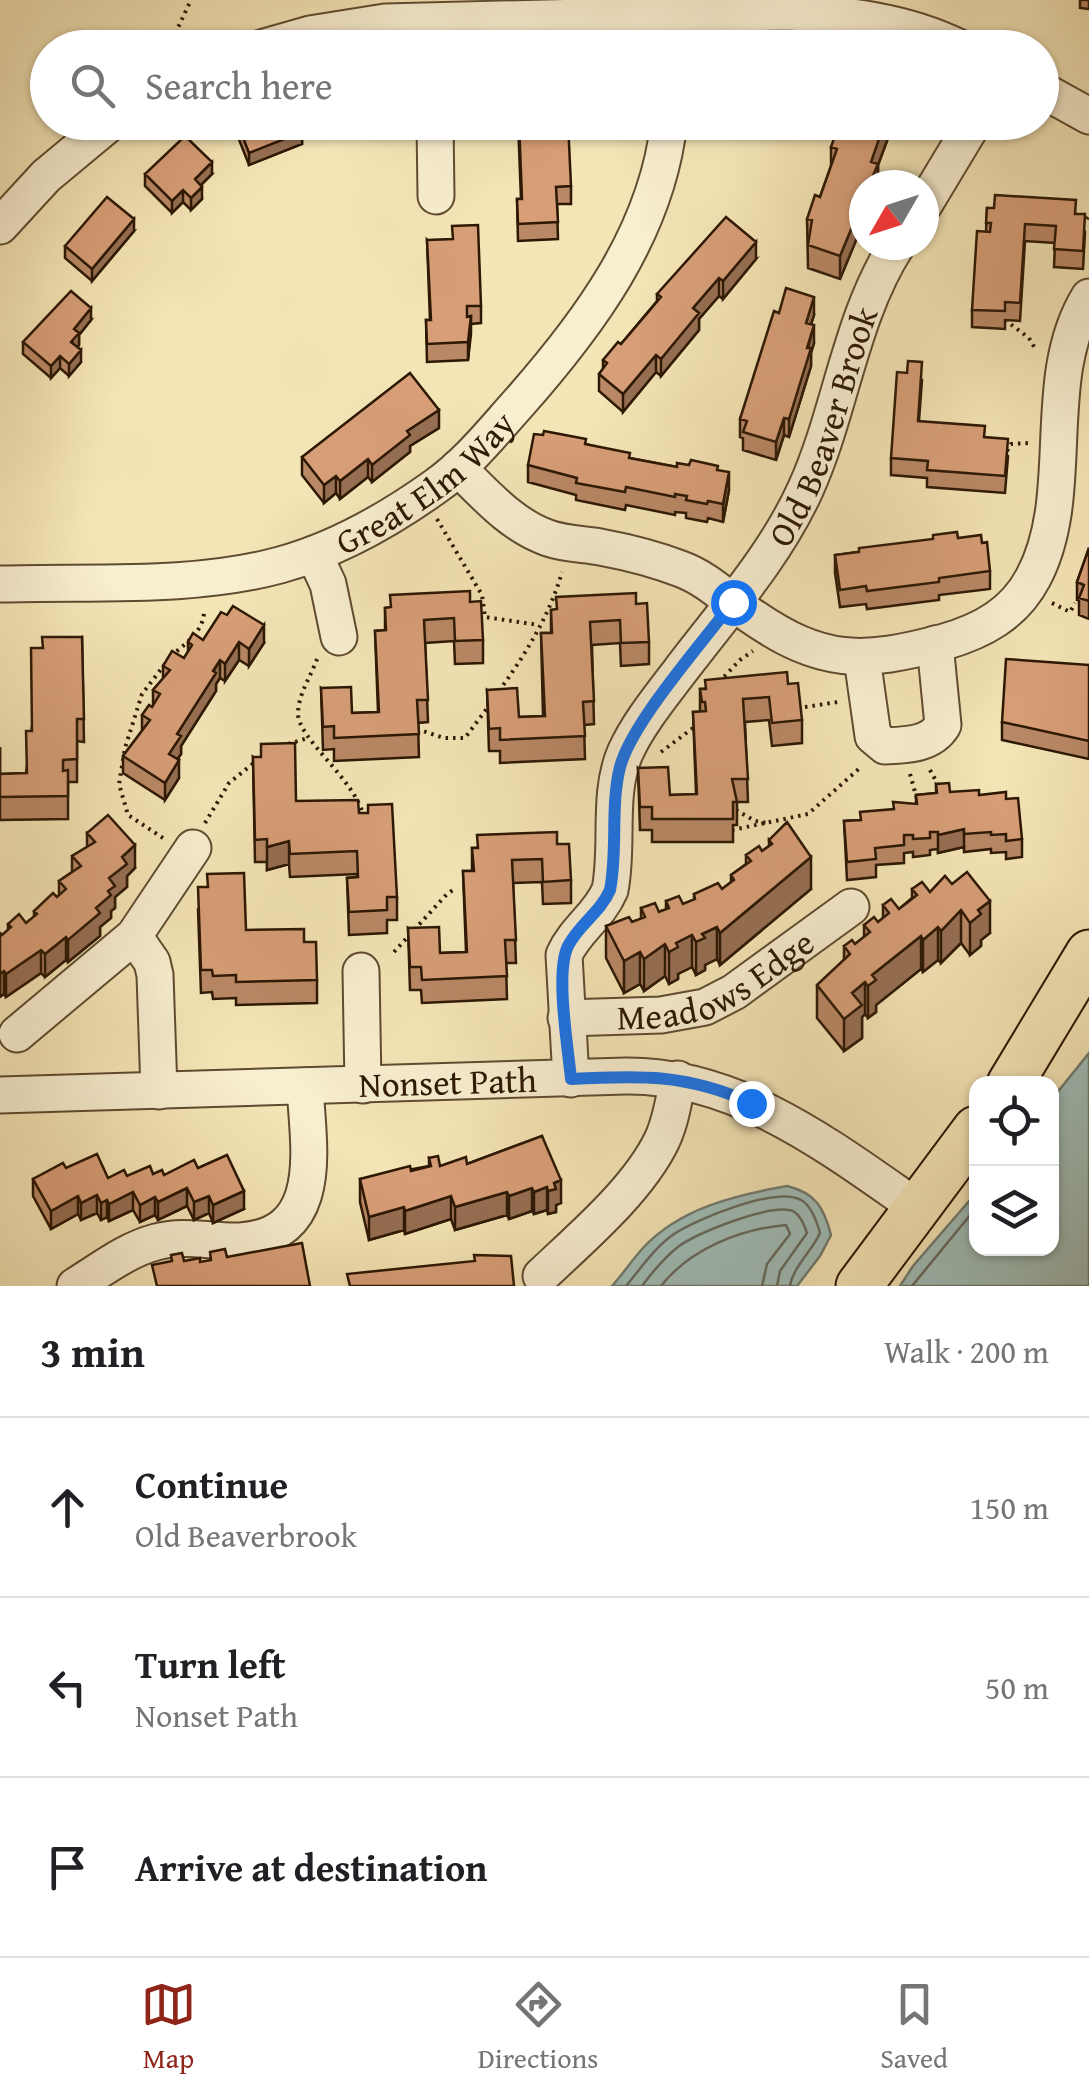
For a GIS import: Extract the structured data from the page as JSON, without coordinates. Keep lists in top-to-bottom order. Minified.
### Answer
{"streets":{"street":["Old Beaver Brook","Great Elm Way","Meadows Edge","Nonset Path"]},"north":"bottom left","page":{"search":"Search here","heading":["3 min","Walk · 200 m"],"list":[["Continue","Old Beaverbrook","150 m"],["Turn left","Nonset Path","50 m"],"Arrive at destination"],"nav":["Map","Directions","Saved"]}}
